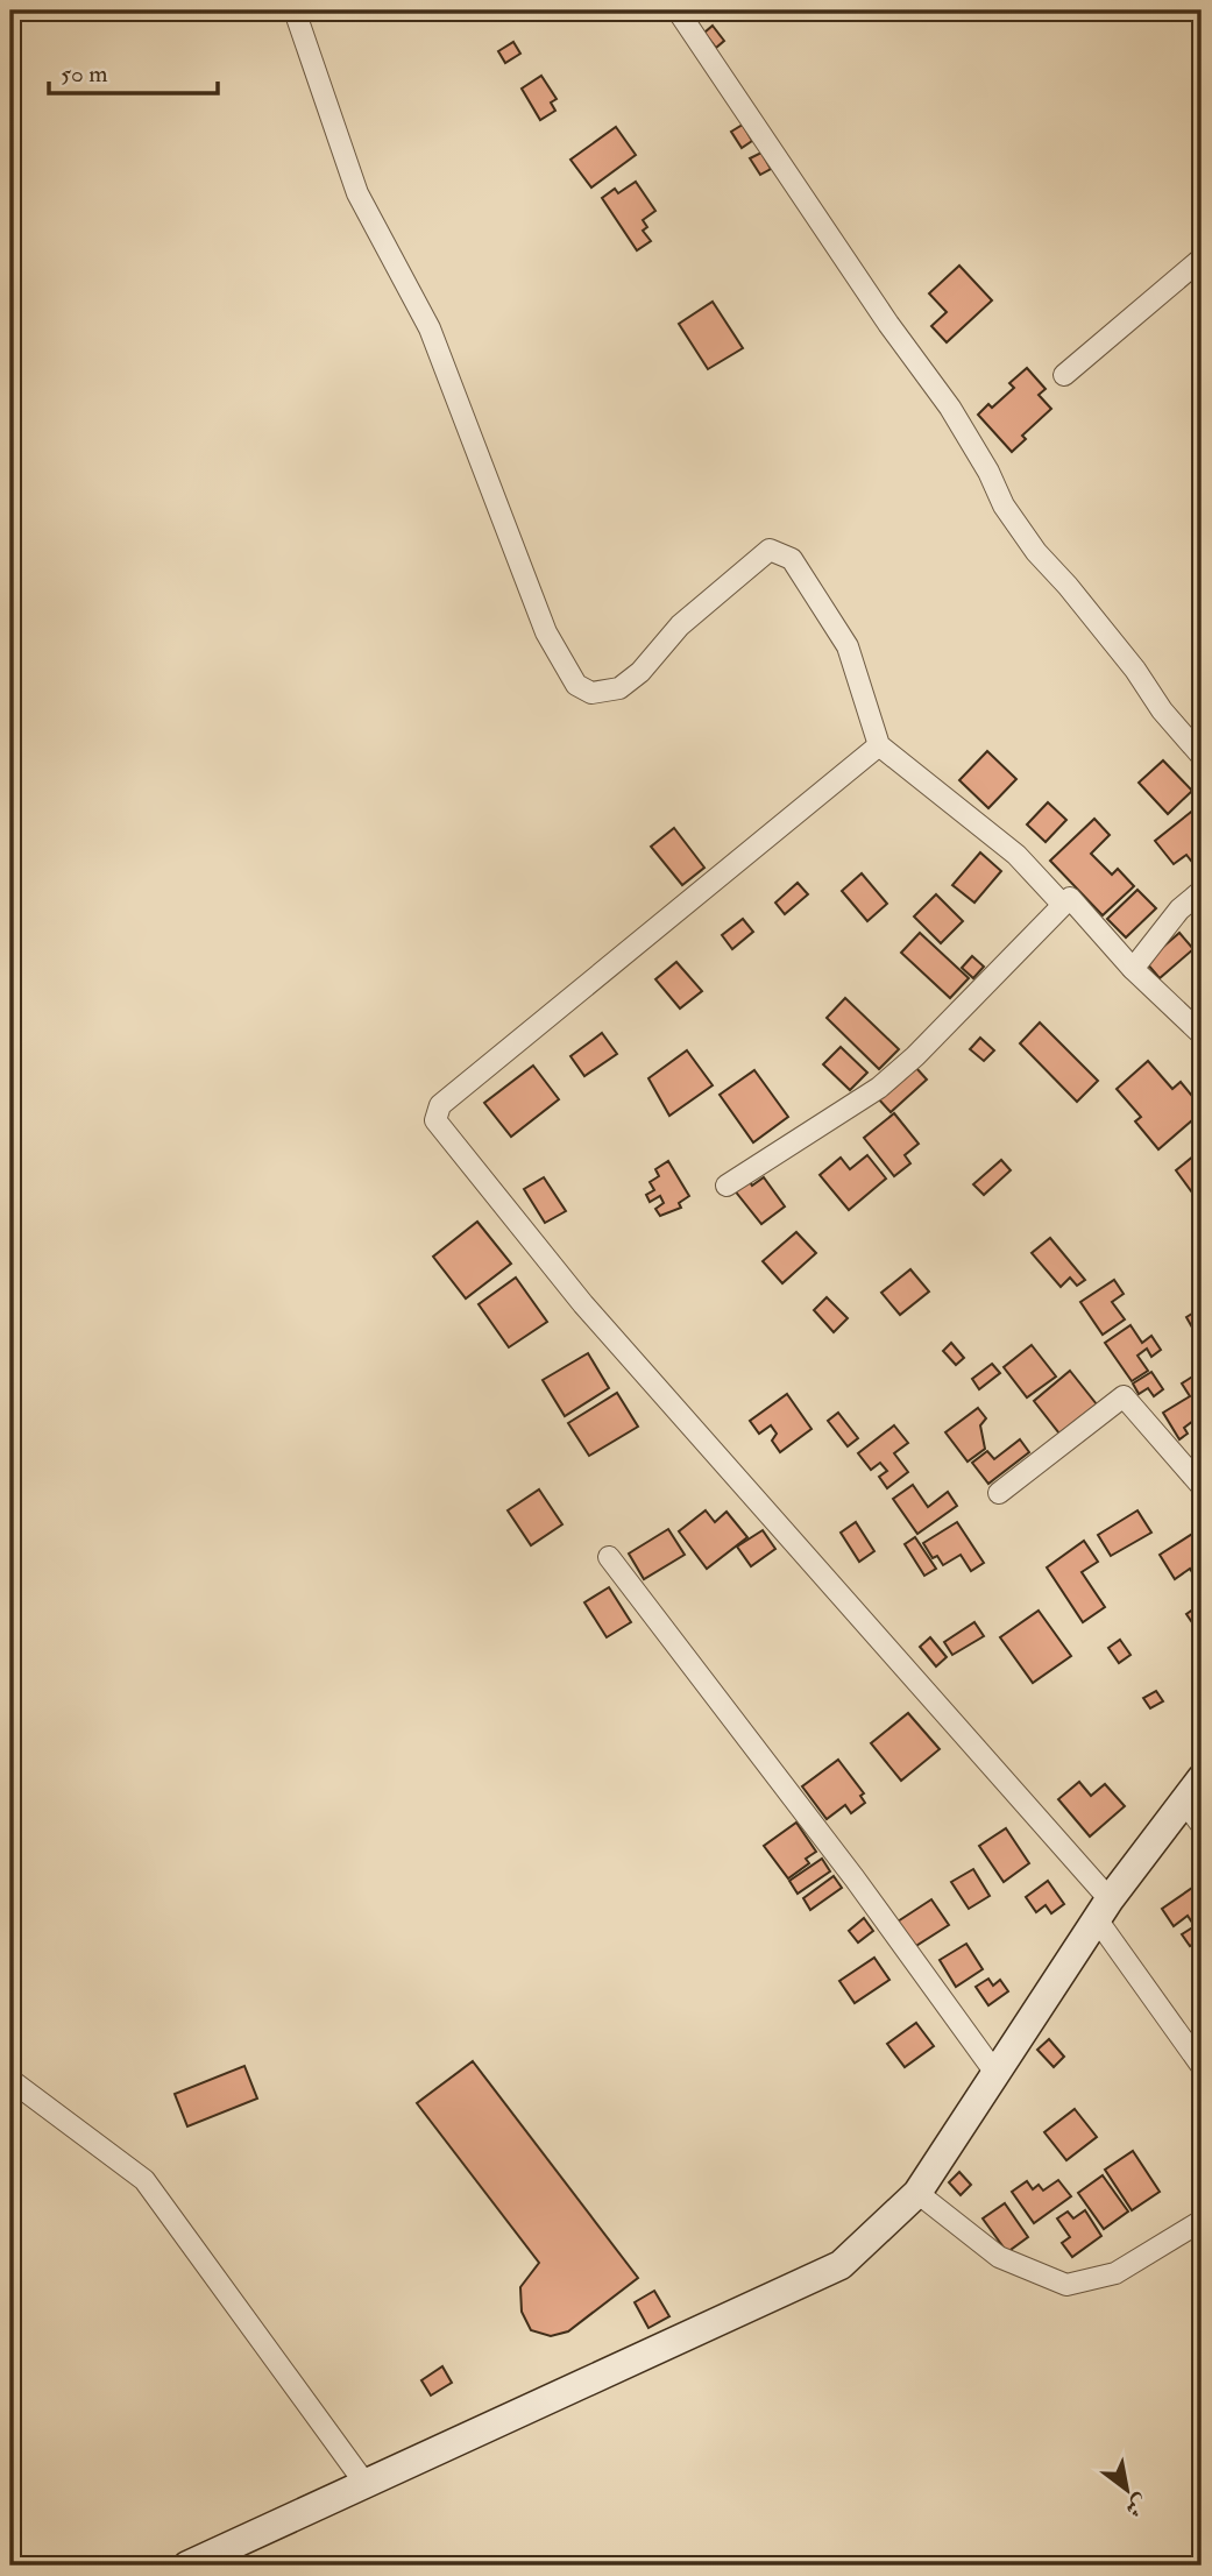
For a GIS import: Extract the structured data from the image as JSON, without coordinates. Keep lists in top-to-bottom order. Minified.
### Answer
{"scale_bar":"50 m","north":"bottom right"}
